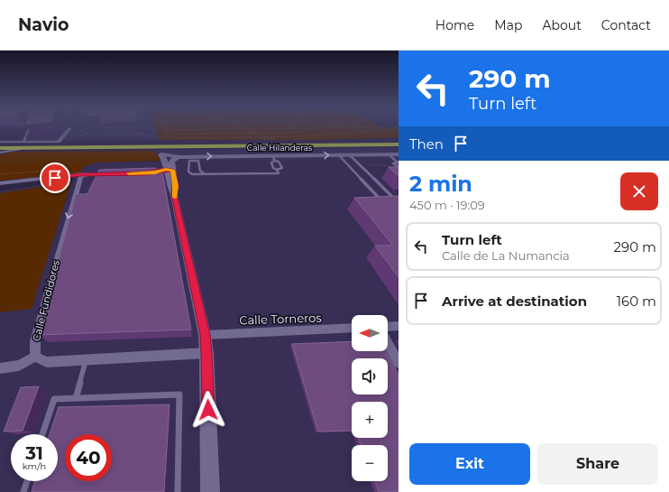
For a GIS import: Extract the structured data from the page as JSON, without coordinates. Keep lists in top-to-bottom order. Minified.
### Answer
{"streets":{"street":["Calle Hilanderas","Calle Fundidores","Calle Torneros"]},"one_way":["Calle Hilanderas","Calle Fundidores"],"north":"left","page":{"header":"Navio","nav":["Home","Map","About","Contact"],"turn":["290 m","Turn left"],"then":"Then","heading":["2 min","450 m · 19:09"],"list":[{"name":"Turn left","note":"Calle de La Numancia","value":"290 m"},{"name":"Arrive at destination","value":"160 m"}],"map_buttons":["+","−"],"speed":"31 km/h","limit":"40","buttons":["Exit","Share"]}}
